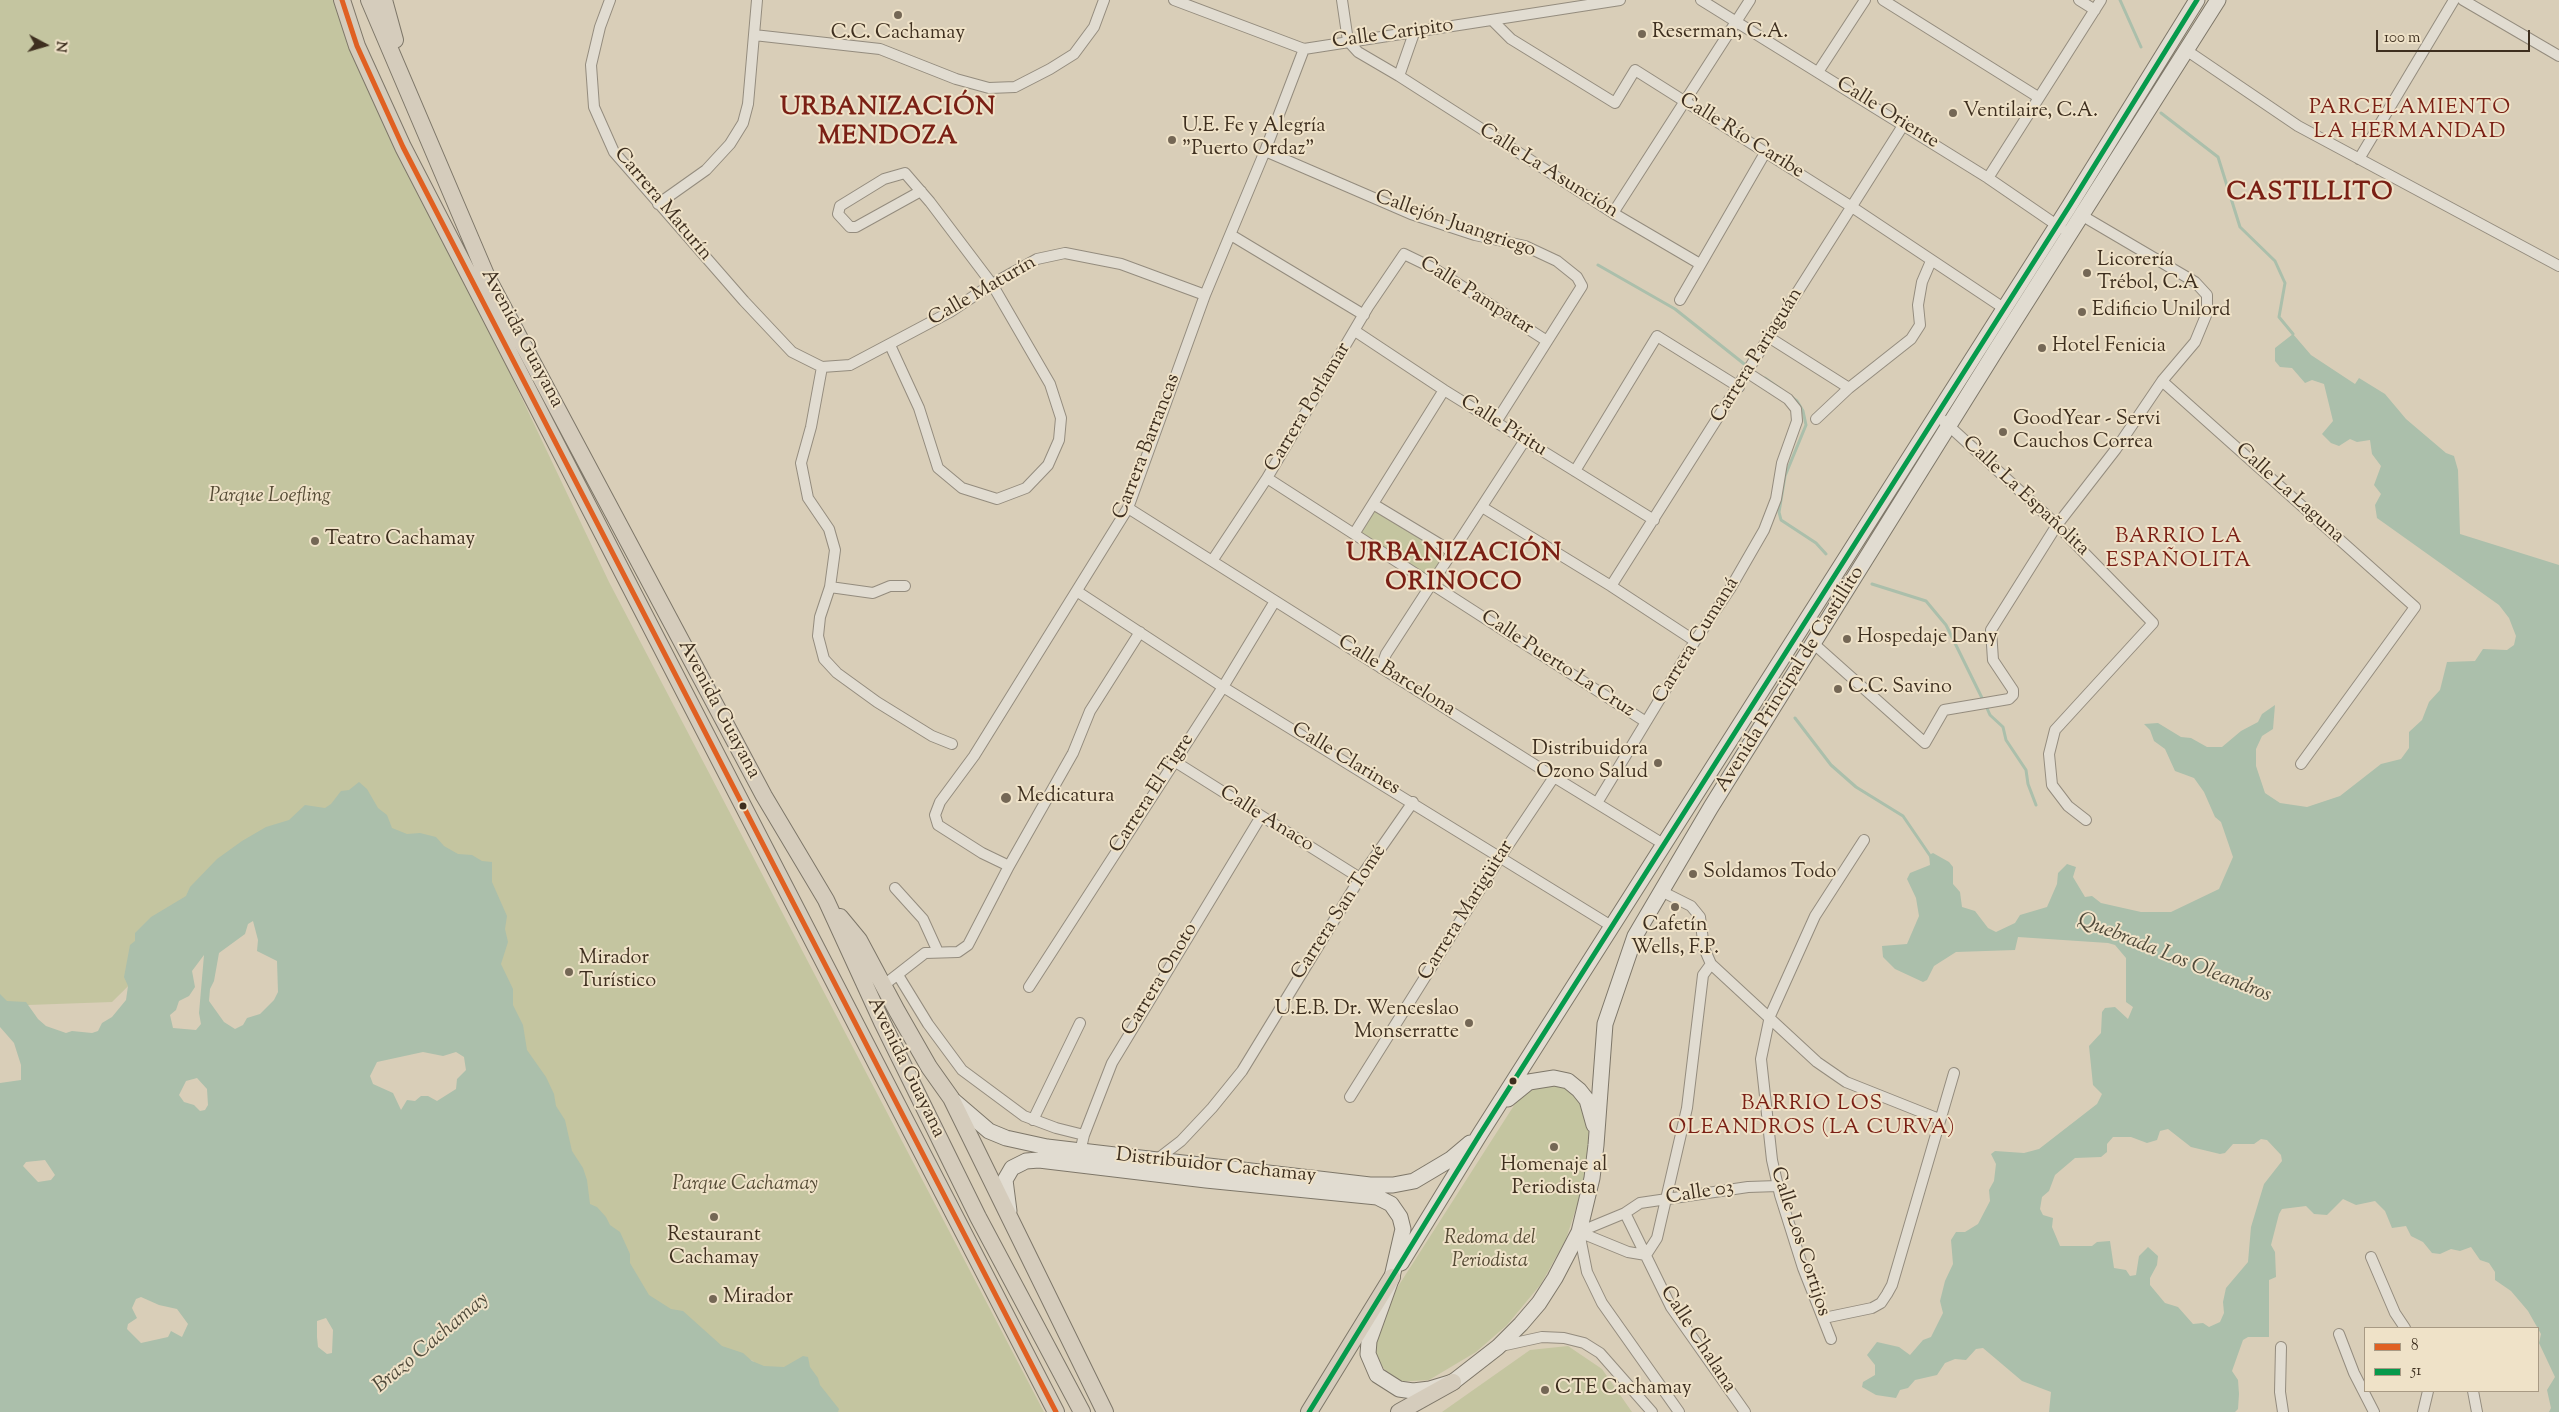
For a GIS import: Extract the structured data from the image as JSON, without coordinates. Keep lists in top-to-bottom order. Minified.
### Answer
{"streets":{"main road":["Avenida Guayana","Avenida Principal de Castillito","Distribuidor Cachamay"],"street":["Calle Caripito","Calle Oriente","Calle Río Caribe","Calle La Asunción","Carrera Maturín","Callejón Juangriego","Calle Maturín","Calle Pampatar","Carrera Pariaguán","Carrera Porlamar","Calle Píritu","Carrera Barrancas","Calle La Laguna","Calle La Españolita","Carrera Cumaná","Calle Puerto La Cruz","Calle Barcelona","Calle Clarines","Carrera El Tigre","Calle Anaco","Carrera Marigüitar","Carrera San Tomé","Carrera Onoto","Calle 03","Calle Los Cortijos","Calle Chalana"]},"crossings":[["Calle Caripito","Calle Río Caribe"],["Calle Caripito","Calle La Asunción"],["Calle Caripito","Carrera Barrancas"],["Calle Oriente","Carrera Pariaguán"],["Calle Oriente","Avenida Principal de Castillito"],["Calle Río Caribe","Carrera Pariaguán"],["Calle Río Caribe","Avenida Principal de Castillito"],["Carrera Maturín","Calle Maturín"],["Callejón Juangriego","Calle Pampatar"],["Callejón Juangriego","Carrera Barrancas"],["Calle Maturín","Carrera Barrancas"],["Calle Pampatar","Carrera Porlamar"],["Avenida Guayana","Distribuidor Cachamay"],["Carrera Pariaguán","Calle Píritu"],["Carrera Pariaguán","Carrera Cumaná"],["Carrera Porlamar","Calle Píritu"],["Carrera Porlamar","Calle Puerto La Cruz"],["Carrera Porlamar","Calle Barcelona"],["Carrera Barrancas","Calle Barcelona"],["Carrera Barrancas","Calle Clarines"],["Calle La Españolita","Avenida Principal de Castillito"],["Carrera Cumaná","Calle Puerto La Cruz"],["Carrera Cumaná","Calle Barcelona"],["Calle Barcelona","Avenida Principal de Castillito"],["Calle Barcelona","Carrera El Tigre"],["Calle Barcelona","Carrera Marigüitar"],["Avenida Principal de Castillito","Calle Clarines"],["Avenida Principal de Castillito","Distribuidor Cachamay"],["Avenida Principal de Castillito","Calle 03"],["Calle Clarines","Carrera El Tigre"],["Calle Clarines","Carrera Marigüitar"],["Calle Clarines","Carrera San Tomé"],["Carrera El Tigre","Calle Anaco"],["Calle Anaco","Carrera San Tomé"],["Calle Anaco","Carrera Onoto"],["Carrera San Tomé","Distribuidor Cachamay"],["Carrera Onoto","Distribuidor Cachamay"],["Calle 03","Calle Los Cortijos"],["Calle 03","Calle Chalana"]],"districts":["PARCELAMIENTO LA HERMANDAD","URBANIZACIÓN MENDOZA","CASTILLITO","BARRIO LA ESPAÑOLITA","URBANIZACIÓN ORINOCO","BARRIO LOS OLEANDROS (LA CURVA)"],"water":["Quebrada Los Oleandros","Brazo Cachamay"],"parks":["Parque Loefling","Parque Cachamay","Redoma del Periodista"],"places":["C.C. Cachamay","Reserman, C.A.","Ventilaire, C.A.","U.E. Fe y Alegría \"Puerto Ordaz\"","Licorería Trébol, C.A","Edificio Unilord","Hotel Fenicia","GoodYear - Servi Cauchos Correa","Teatro Cachamay","Hospedaje Dany","C.C. Savino","Distribuidora Ozono Salud","Medicatura","Soldamos Todo","Cafetín Wells, F.P.","Mirador Turístico","U.E.B. Dr. Wenceslao Monserratte","Homenaje al Periodista","Restaurant Cachamay","Mirador","CTE Cachamay"],"lines":["transit line 8","transit line 51"],"legend":["8","51"],"scale_bar":"100 m","north":"right"}
